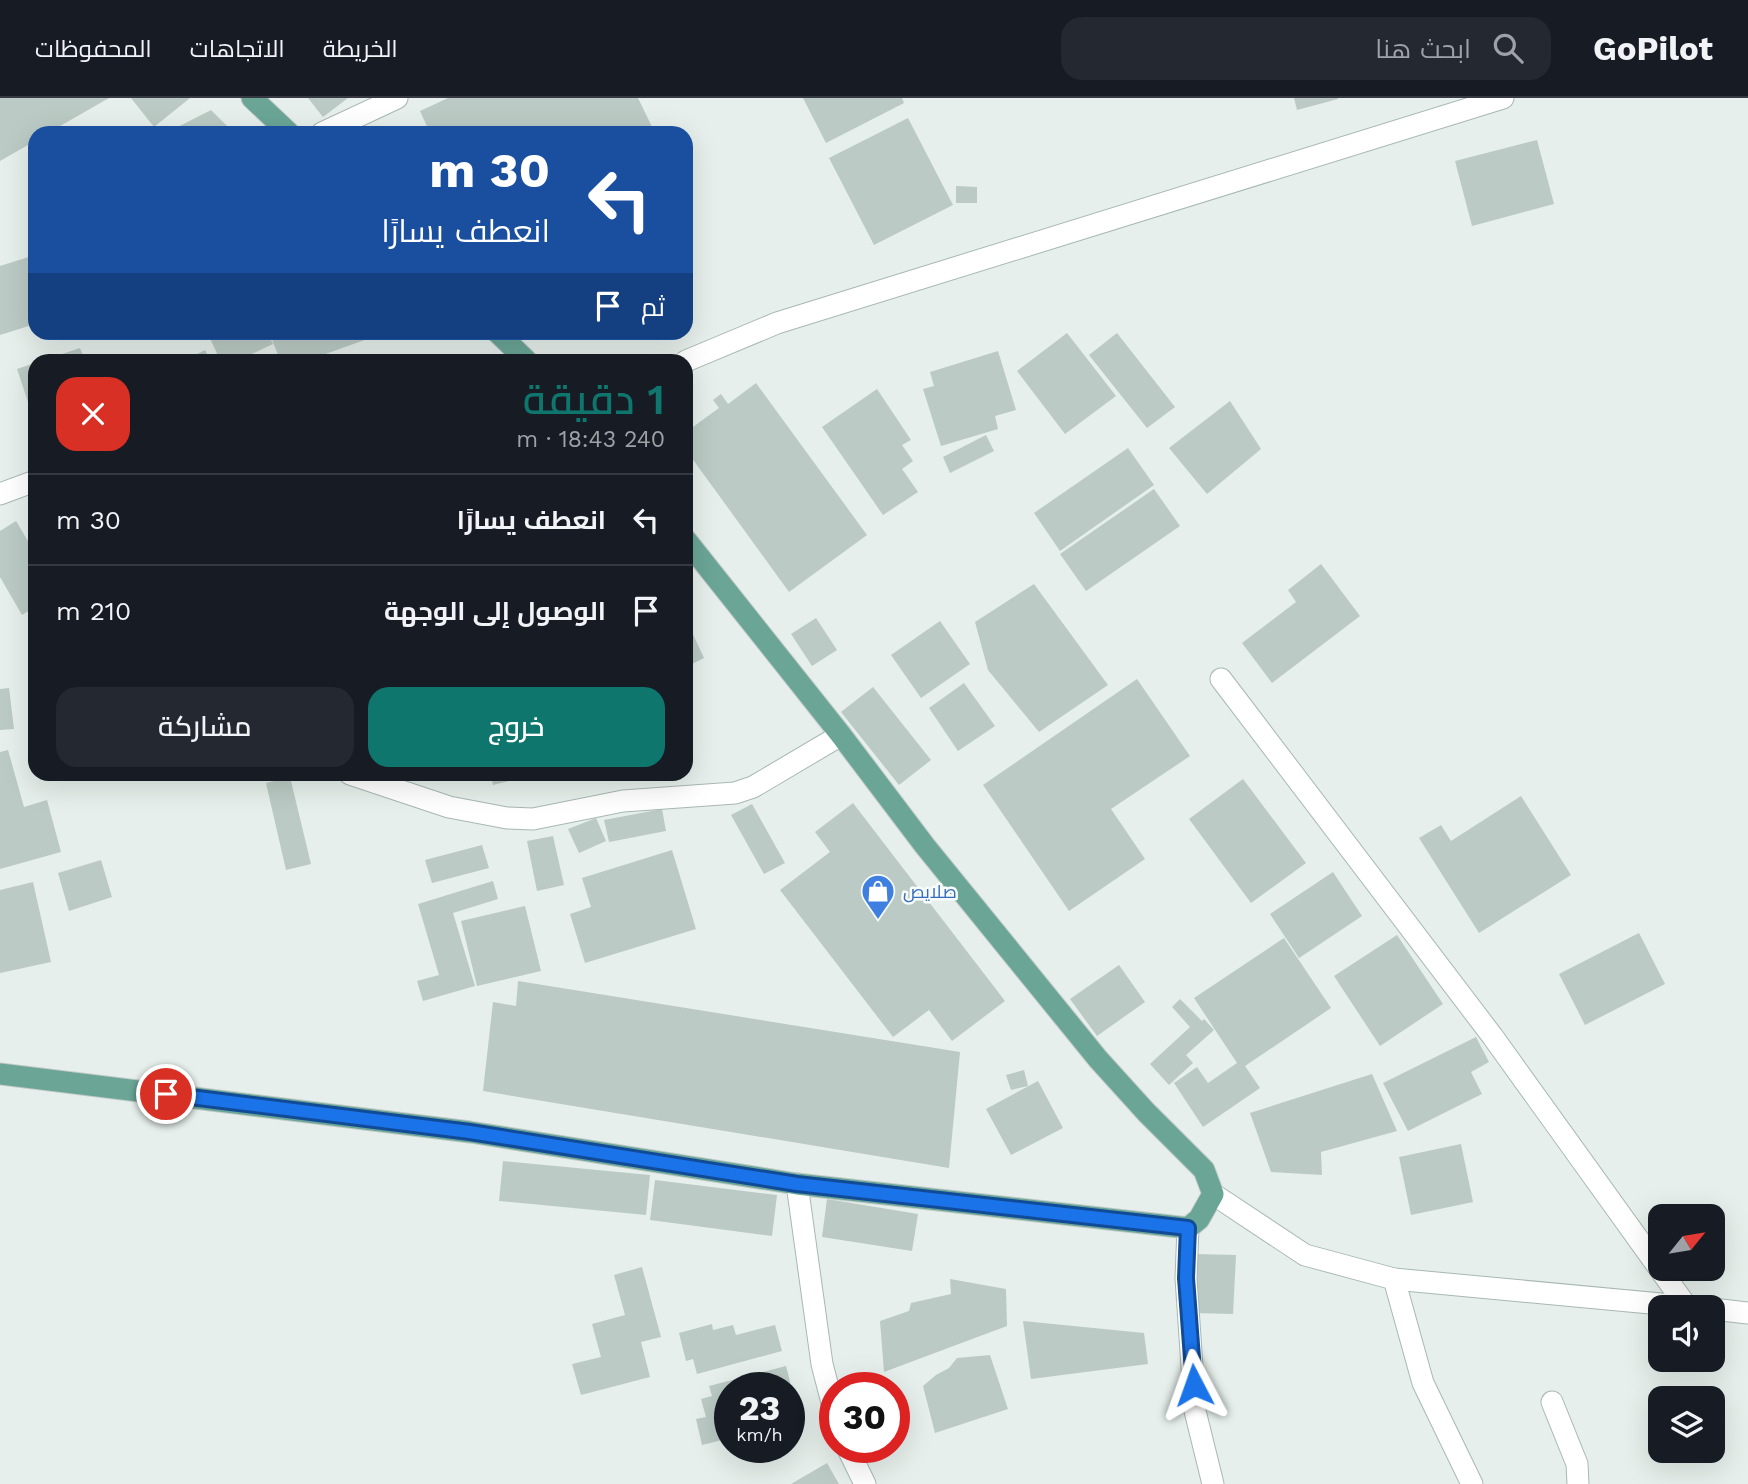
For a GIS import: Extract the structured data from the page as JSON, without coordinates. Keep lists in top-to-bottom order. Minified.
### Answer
{"places":{"shop":["صلايص"]},"north":"top right","page":{"header":"GoPilot","search":"ابحث هنا","nav":["الخريطة","الاتجاهات","المحفوظات"],"turn":["30 m","انعطف يسارًا"],"then":"ثم","heading":["1 دقيقة","240 m · 18:43"],"list":[{"name":"انعطف يسارًا","value":"30 m"},{"name":"الوصول إلى الوجهة","value":"210 m"}],"buttons":["خروج","مشاركة"],"speed":"23 km/h","limit":"30"}}
